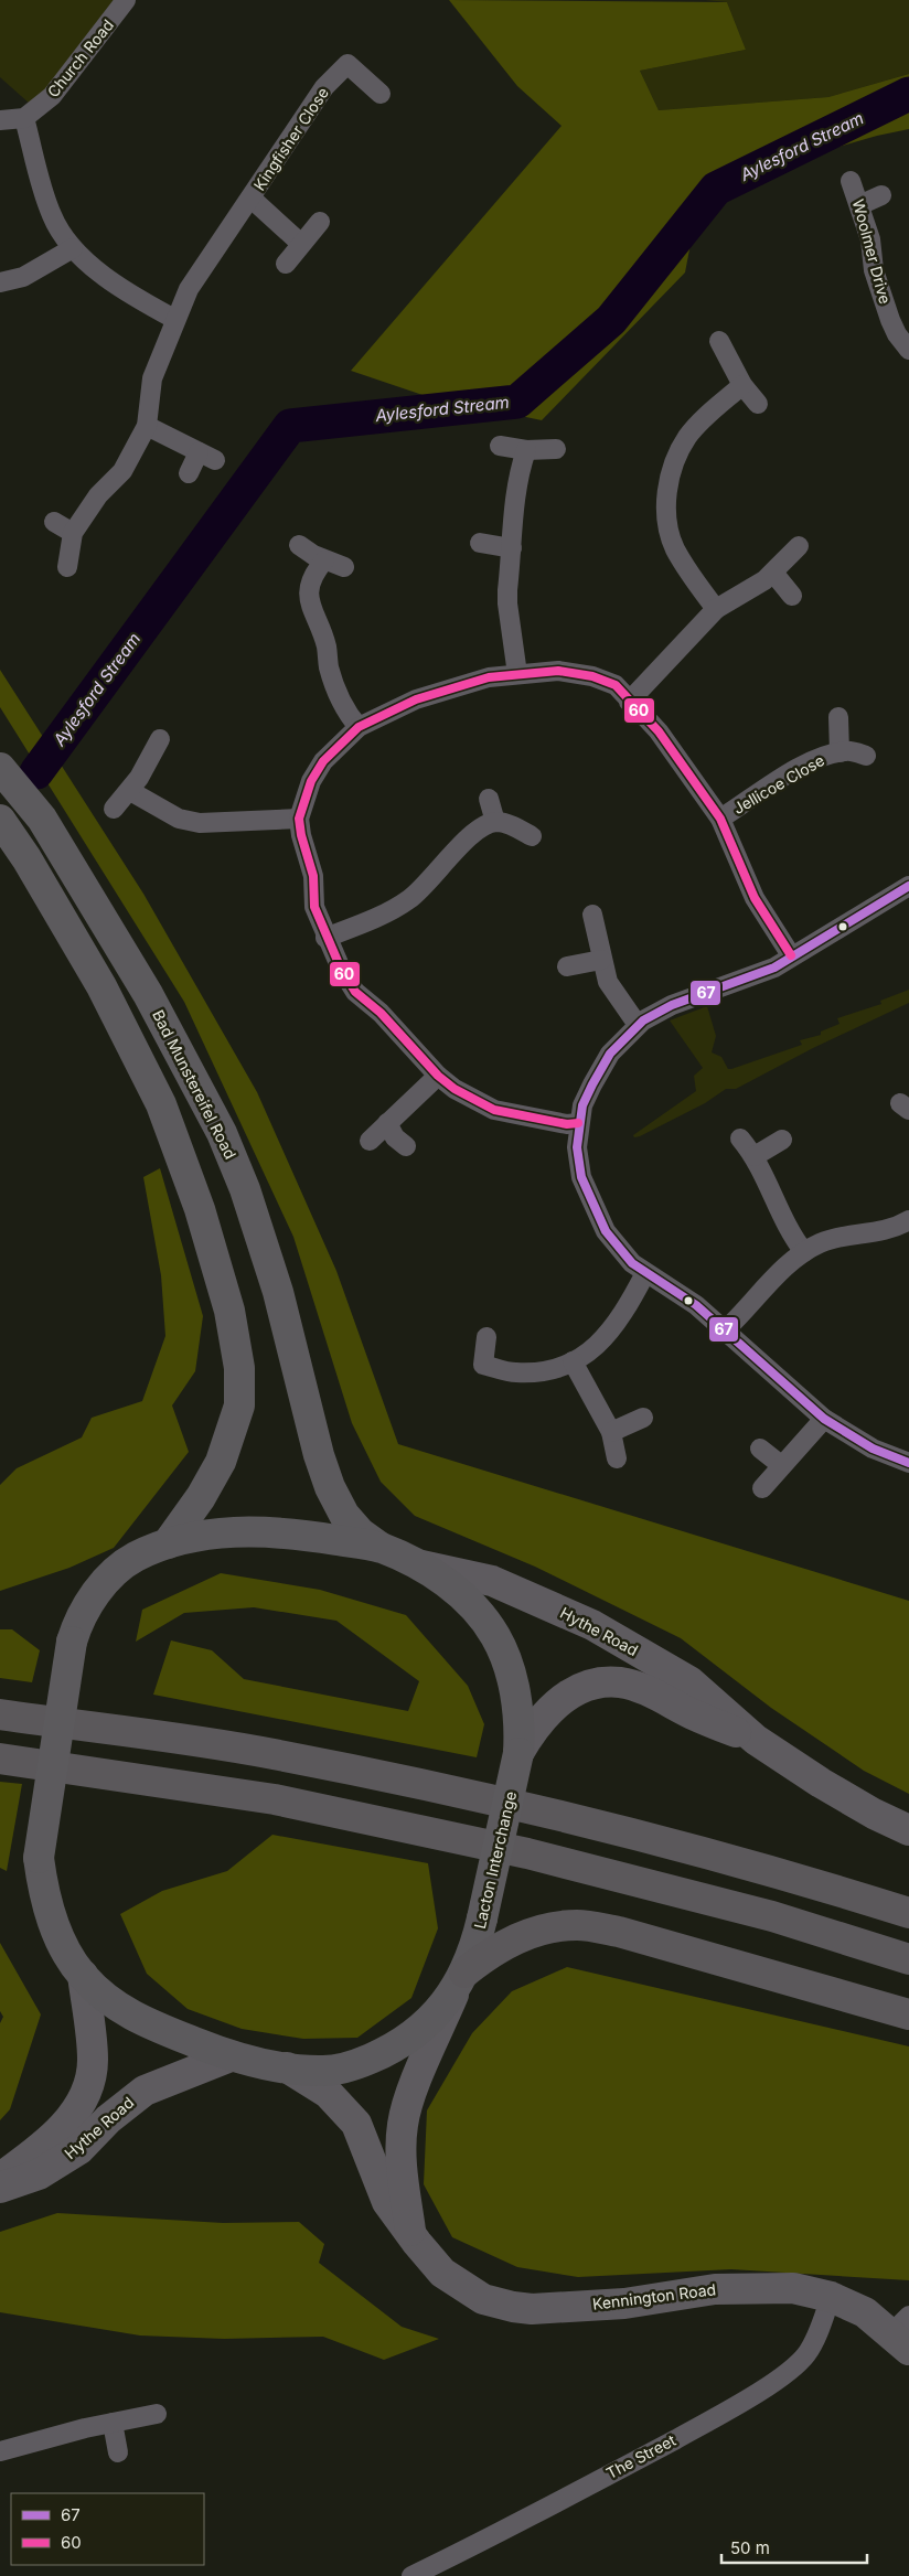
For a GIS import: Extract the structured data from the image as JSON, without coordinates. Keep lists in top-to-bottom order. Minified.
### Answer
{"streets":{"highway":["Bad Munstereifel Road","Lacton Interchange"],"main road":["Hythe Road","Kennington Road"],"street":["Church Road","Kingfisher Close","Woolmer Drive","Jellicoe Close","The Street"]},"crossings":[["Bad Munstereifel Road","Lacton Interchange"],["Hythe Road","Lacton Interchange"],["Lacton Interchange","Kennington Road"],["Kennington Road","The Street"]],"water":["Aylesford Stream"],"lines":["transit line 60","transit line 67"],"legend":["67","60"],"scale_bar":"50 m"}
